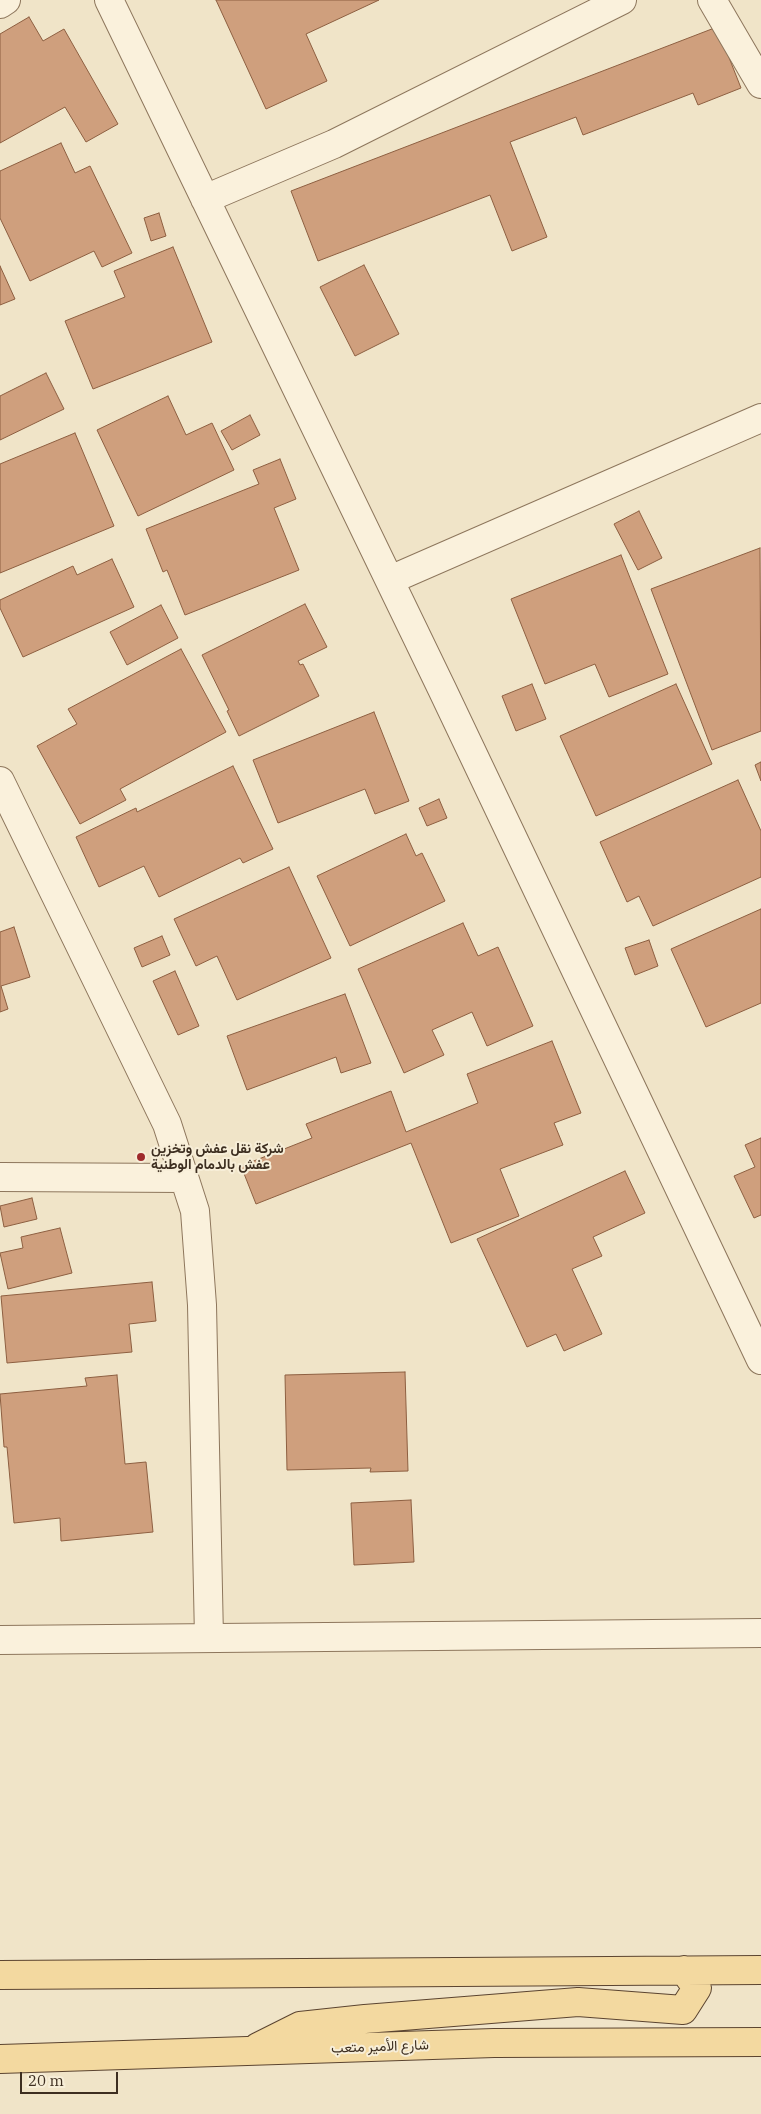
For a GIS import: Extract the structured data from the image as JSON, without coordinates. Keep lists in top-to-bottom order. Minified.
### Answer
{"streets":{"main road":["شارع الأمير متعب"]},"places":["شركة نقل عفش وتخزين عفش بالدمام الوطنية"],"scale_bar":"20 m"}
